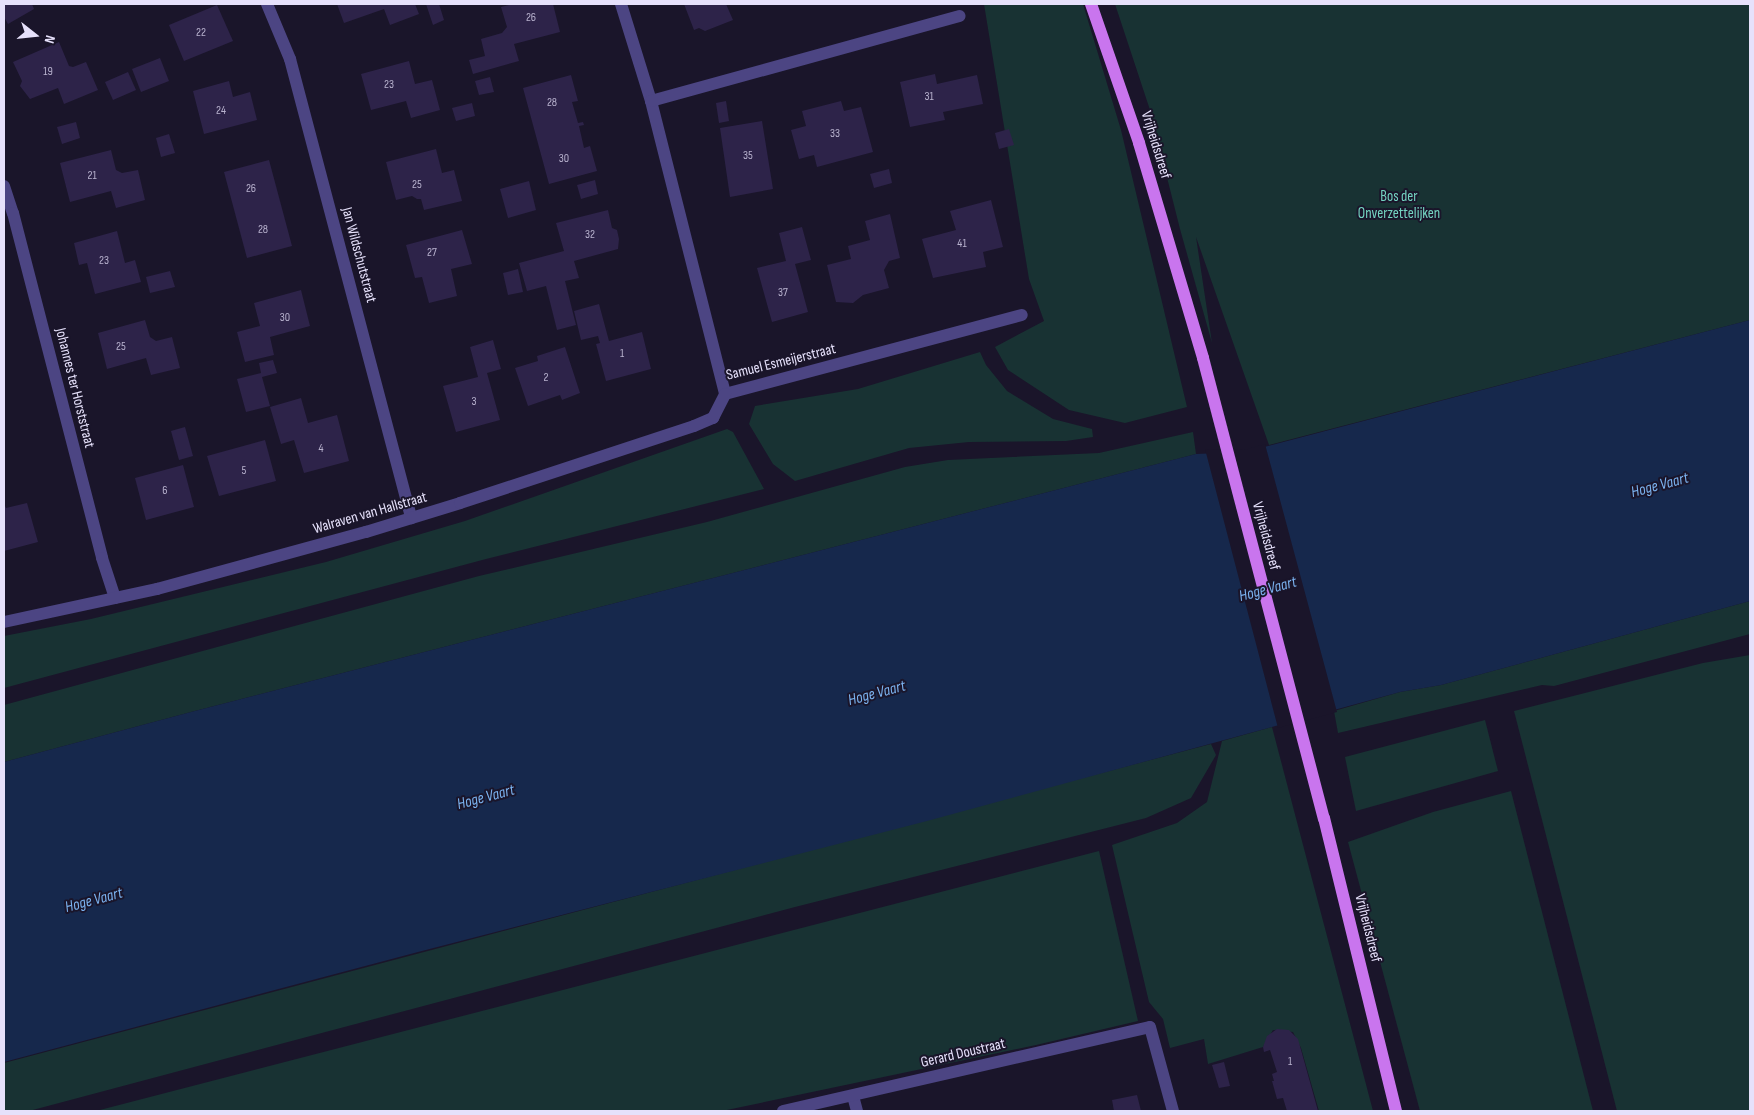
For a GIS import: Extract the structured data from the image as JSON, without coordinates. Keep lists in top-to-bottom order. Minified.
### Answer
{"streets":{"main road":["Vrijheidsdreef"],"street":["Jan Wildschutstraat","Samuel Esmeijerstraat","Johannes ter Horststraat","Walraven van Hallstraat","Gerard Doustraat"]},"crossings":[["Jan Wildschutstraat","Walraven van Hallstraat"],["Samuel Esmeijerstraat","Walraven van Hallstraat"],["Johannes ter Horststraat","Walraven van Hallstraat"]],"water":["Hoge Vaart"],"parks":["Bos der Onverzettelijken"],"house_numbers":["26","22","19","23","31","28","24","33","35","30","21","25","26","28","32","41","27","23","37","30","25","1","2","3","4","5","6","1"],"north":"right"}
